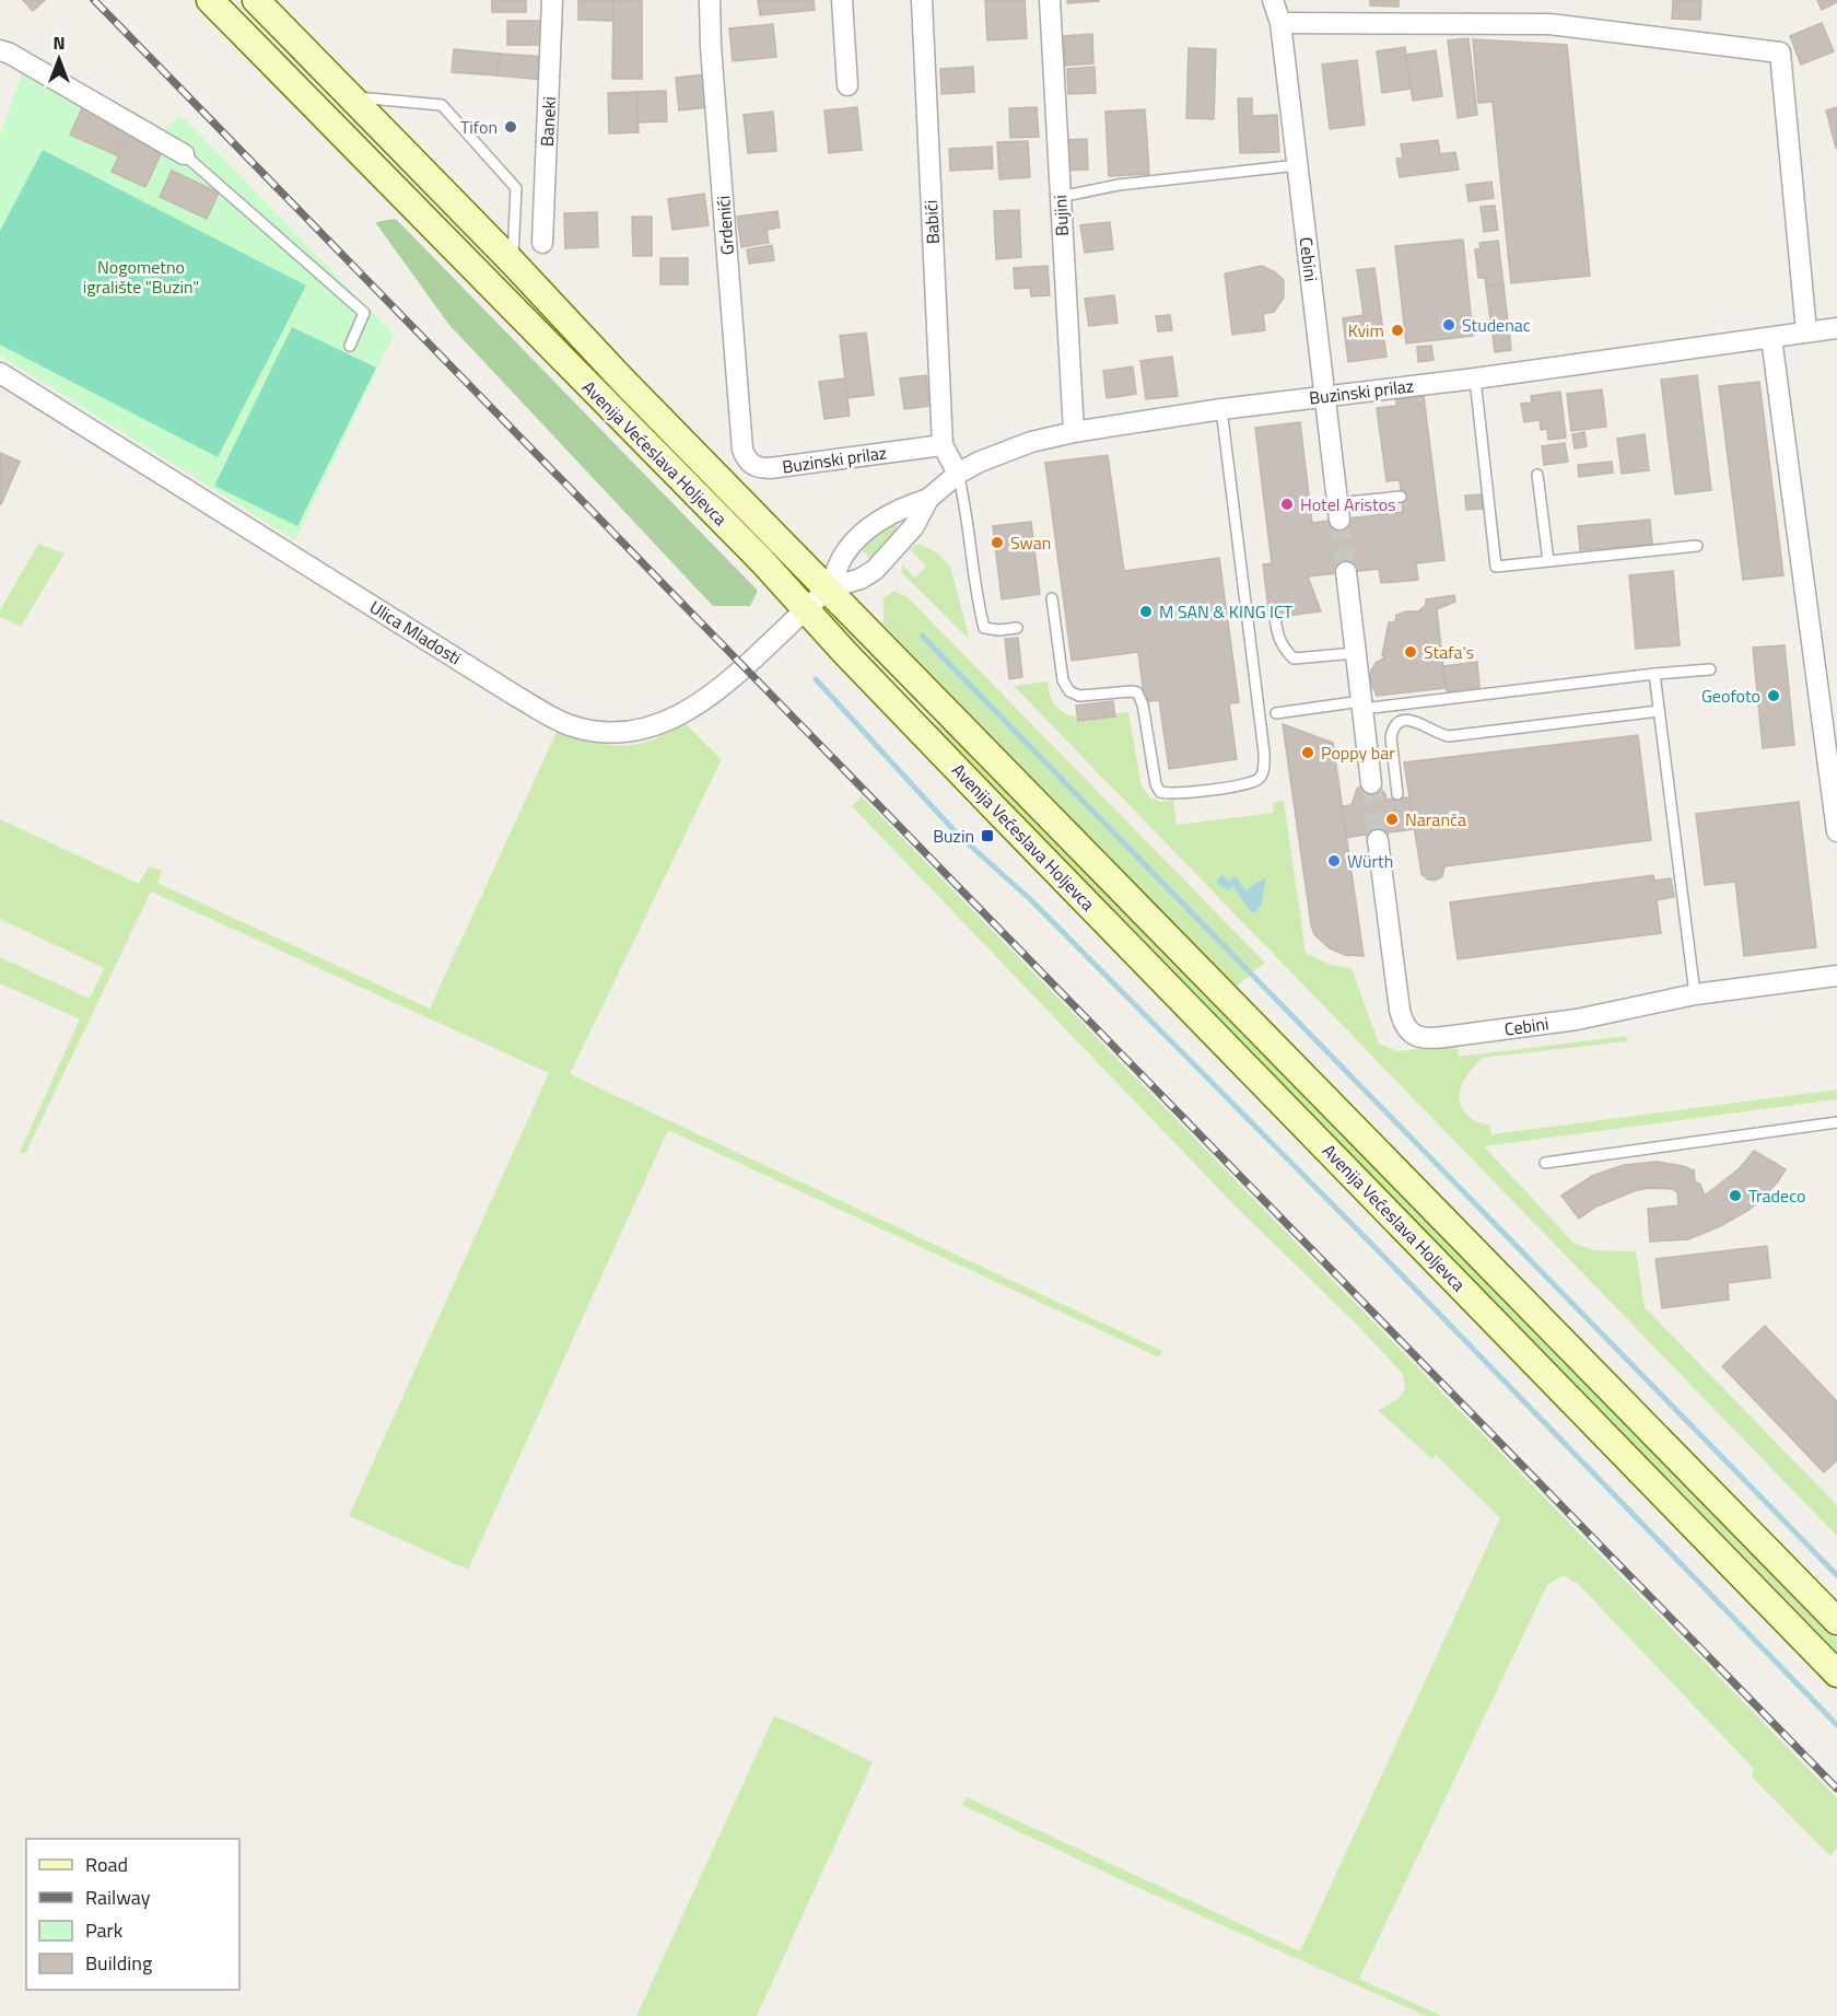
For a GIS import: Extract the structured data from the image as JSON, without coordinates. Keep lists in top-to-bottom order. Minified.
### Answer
{"streets":{"main road":["Avenija Većeslava Holjevca"],"street":["Baneki","Bujini","Babići","Grdenići","Cebini","Buzinski prilaz","Ulica Mladosti"]},"crossings":[["Bujini","Buzinski prilaz"],["Babići","Buzinski prilaz"],["Grdenići","Buzinski prilaz"],["Cebini","Buzinski prilaz"],["Buzinski prilaz","Avenija Većeslava Holjevca"],["Buzinski prilaz","Ulica Mladosti"],["Avenija Većeslava Holjevca","Ulica Mladosti"]],"parks":["Nogometno igralište \"Buzin\""],"places":{"other":["Tifon","Studenac","Kvim","Hotel Aristos","Swan","M SAN & KING ICT","Stafa's","Geofoto","Poppy bar","Naranča","Würth","Tradeco"],"transit":["Buzin"]},"legend":["Road","Railway","Park","Building"],"north":"top"}
